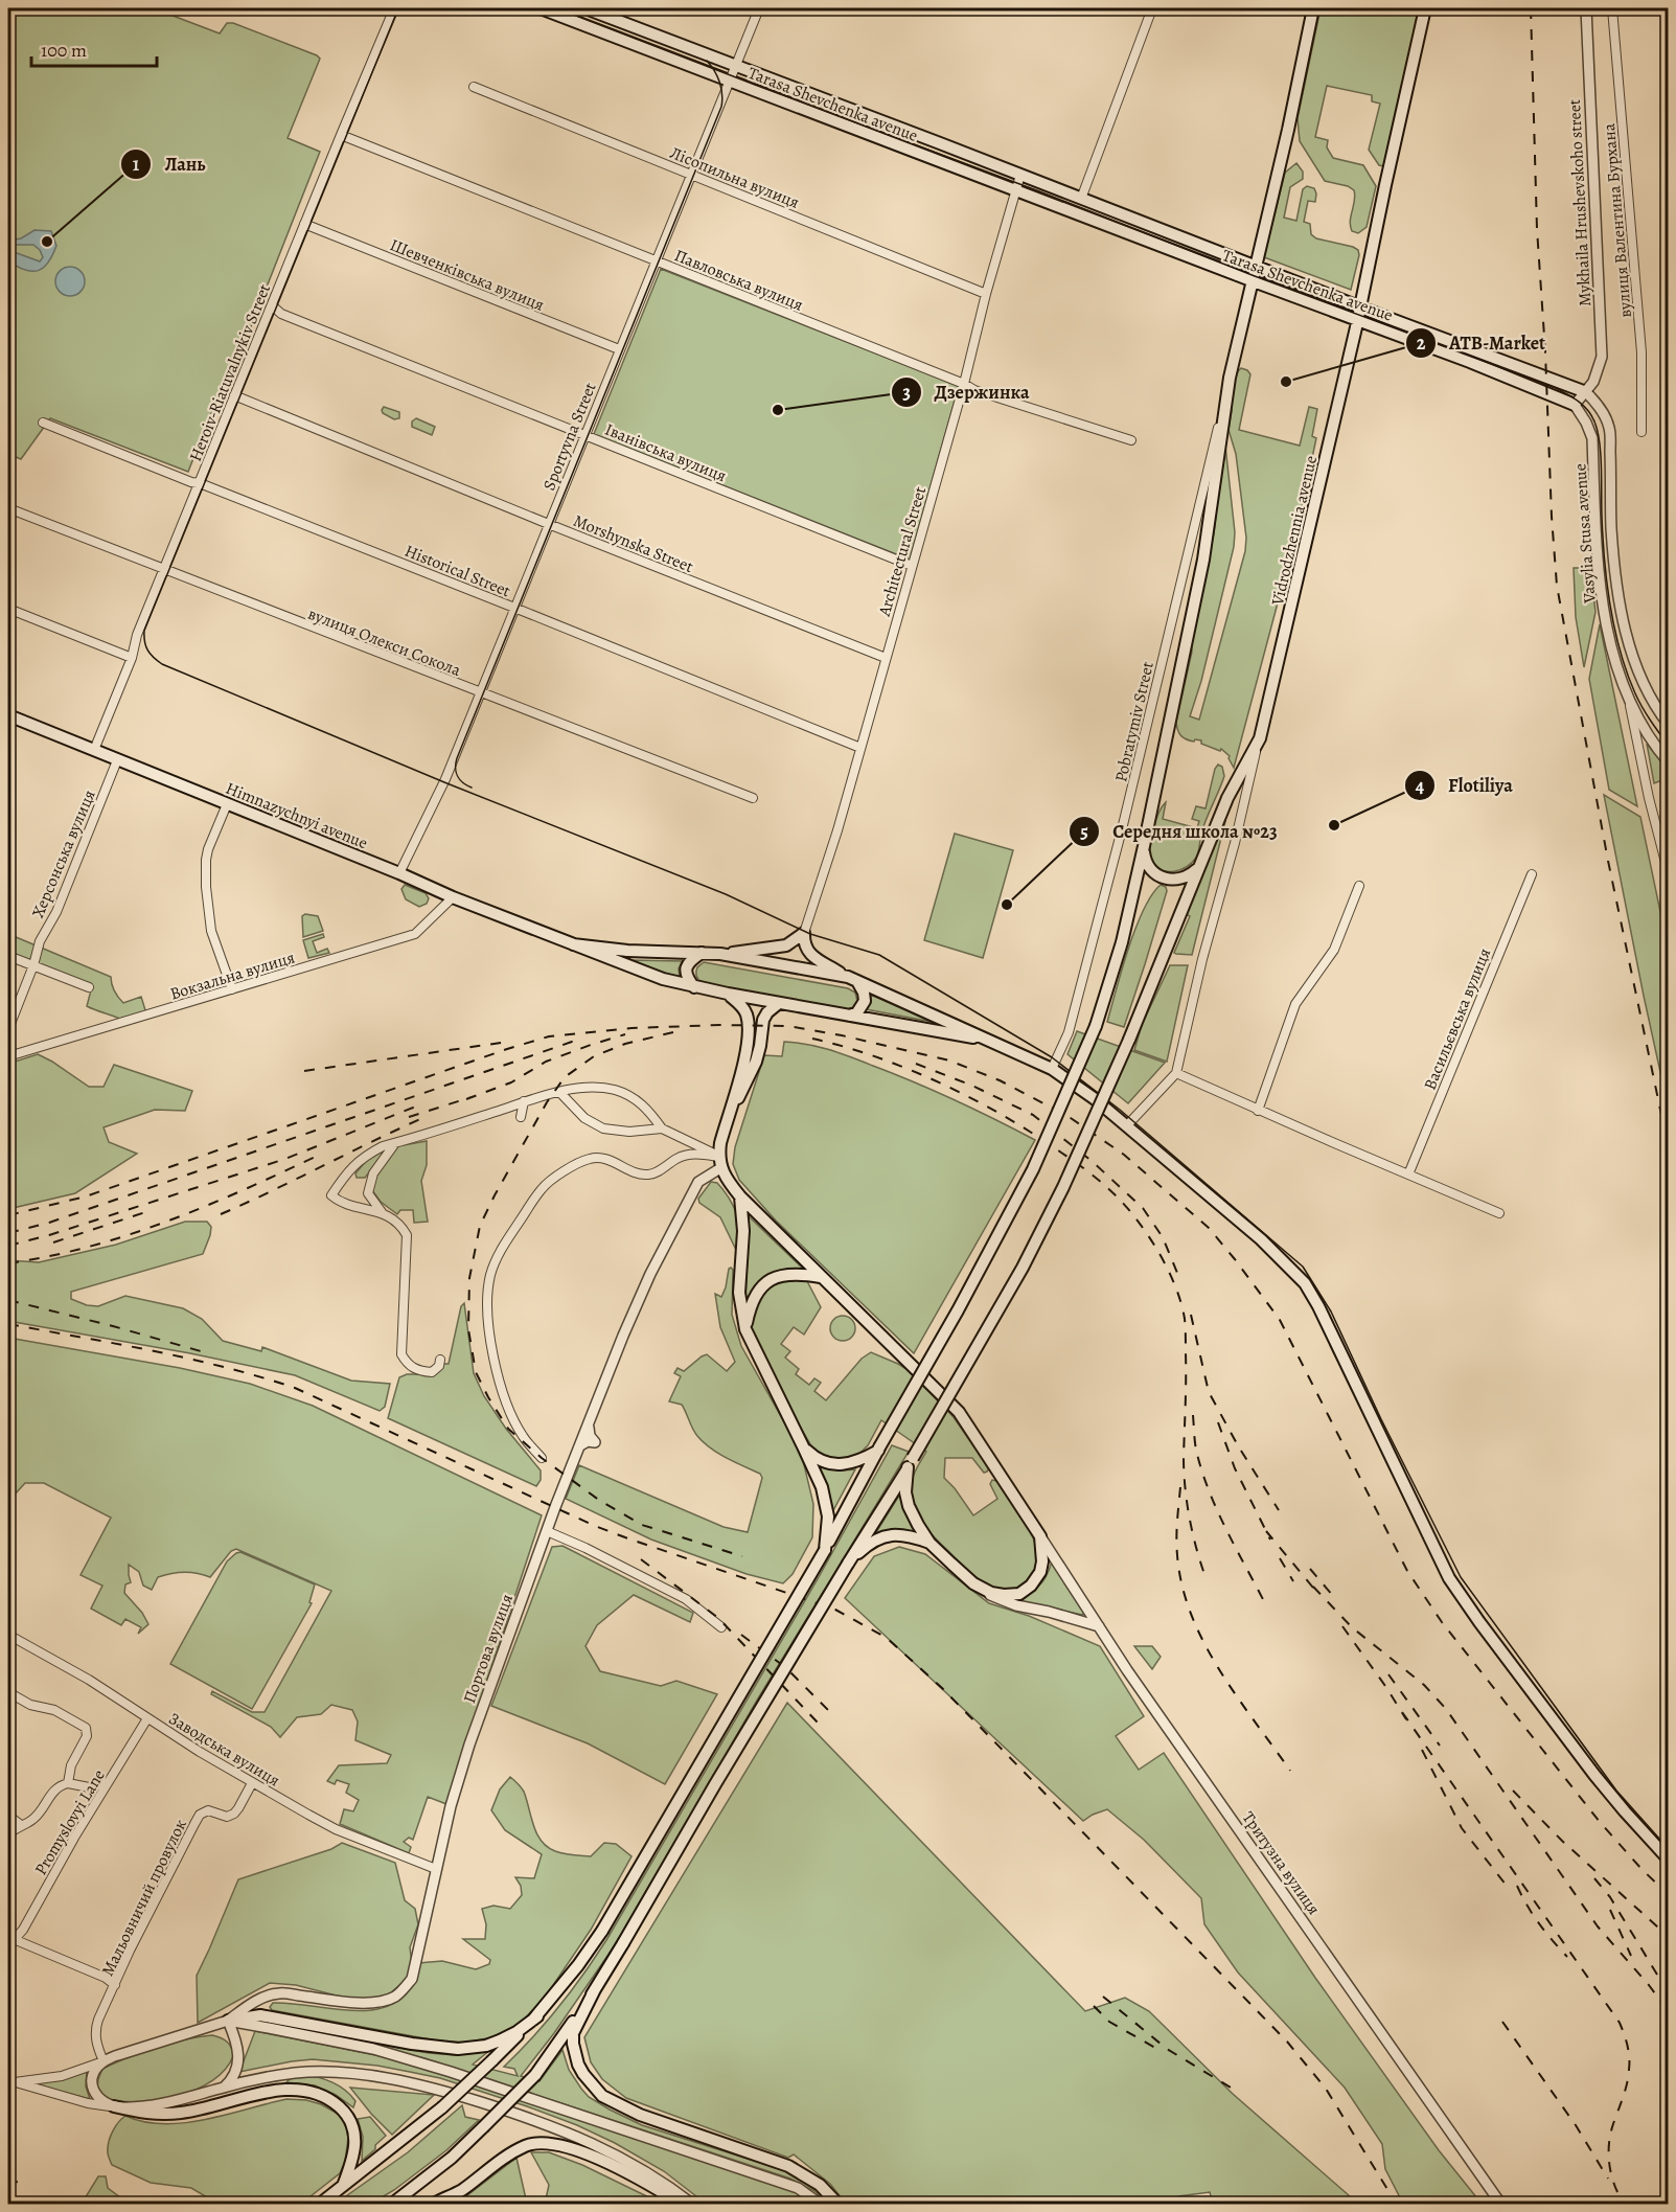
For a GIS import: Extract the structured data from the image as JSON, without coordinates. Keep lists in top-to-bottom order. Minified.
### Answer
{"streets":{"main road":["Tarasa Shevchenka avenue","Vidrodzhennia avenue","Himnazychnyi avenue"],"street":["Лісопильна вулиця","Mykhaila Hrushevskoho street","вулиця Валентина Бурхана","Шевченківська вулиця","Павловська вулиця","Heroiv-Riatuvalnykiv Street","Sportyvna Street","Іванівська вулиця","Vasylia Stusa avenue","Morshynska Street","Architectural Street","Historical Street","вулиця Олекси Сокола","Pobratymiv Street","Херсонська вулиця","Вокзальна вулиця","Васильєвська вулиця","Портова вулиця","Заводська вулиця","Promyslovyi Lane","Тритузна вулиця","Мальовничий провулок"]},"crossings":[["Tarasa Shevchenka avenue","Mykhaila Hrushevskoho street"],["Tarasa Shevchenka avenue","Sportyvna Street"],["Tarasa Shevchenka avenue","Vidrodzhennia avenue"],["Tarasa Shevchenka avenue","Vasylia Stusa avenue"],["Tarasa Shevchenka avenue","Architectural Street"],["Лісопильна вулиця","Sportyvna Street"],["Лісопильна вулиця","Architectural Street"],["Mykhaila Hrushevskoho street","Vasylia Stusa avenue"],["Шевченківська вулиця","Heroiv-Riatuvalnykiv Street"],["Шевченківська вулиця","Sportyvna Street"],["Павловська вулиця","Heroiv-Riatuvalnykiv Street"],["Павловська вулиця","Sportyvna Street"],["Павловська вулиця","Architectural Street"],["Heroiv-Riatuvalnykiv Street","Іванівська вулиця"],["Heroiv-Riatuvalnykiv Street","Morshynska Street"],["Heroiv-Riatuvalnykiv Street","Historical Street"],["Heroiv-Riatuvalnykiv Street","вулиця Олекси Сокола"],["Heroiv-Riatuvalnykiv Street","Himnazychnyi avenue"],["Sportyvna Street","Іванівська вулиця"],["Sportyvna Street","Morshynska Street"],["Sportyvna Street","Historical Street"],["Sportyvna Street","вулиця Олекси Сокола"],["Sportyvna Street","Himnazychnyi avenue"],["Іванівська вулиця","Architectural Street"],["Morshynska Street","Architectural Street"],["Architectural Street","Historical Street"],["Himnazychnyi avenue","Херсонська вулиця"],["Himnazychnyi avenue","Вокзальна вулиця"],["Портова вулиця","Заводська вулиця"],["Заводська вулиця","Promyslovyi Lane"],["Заводська вулиця","Мальовничий провулок"]],"places":["Лань","ATB-Market","Дзержинка","Flotiliya","Середня школа №23"],"scale_bar":"100 m"}
